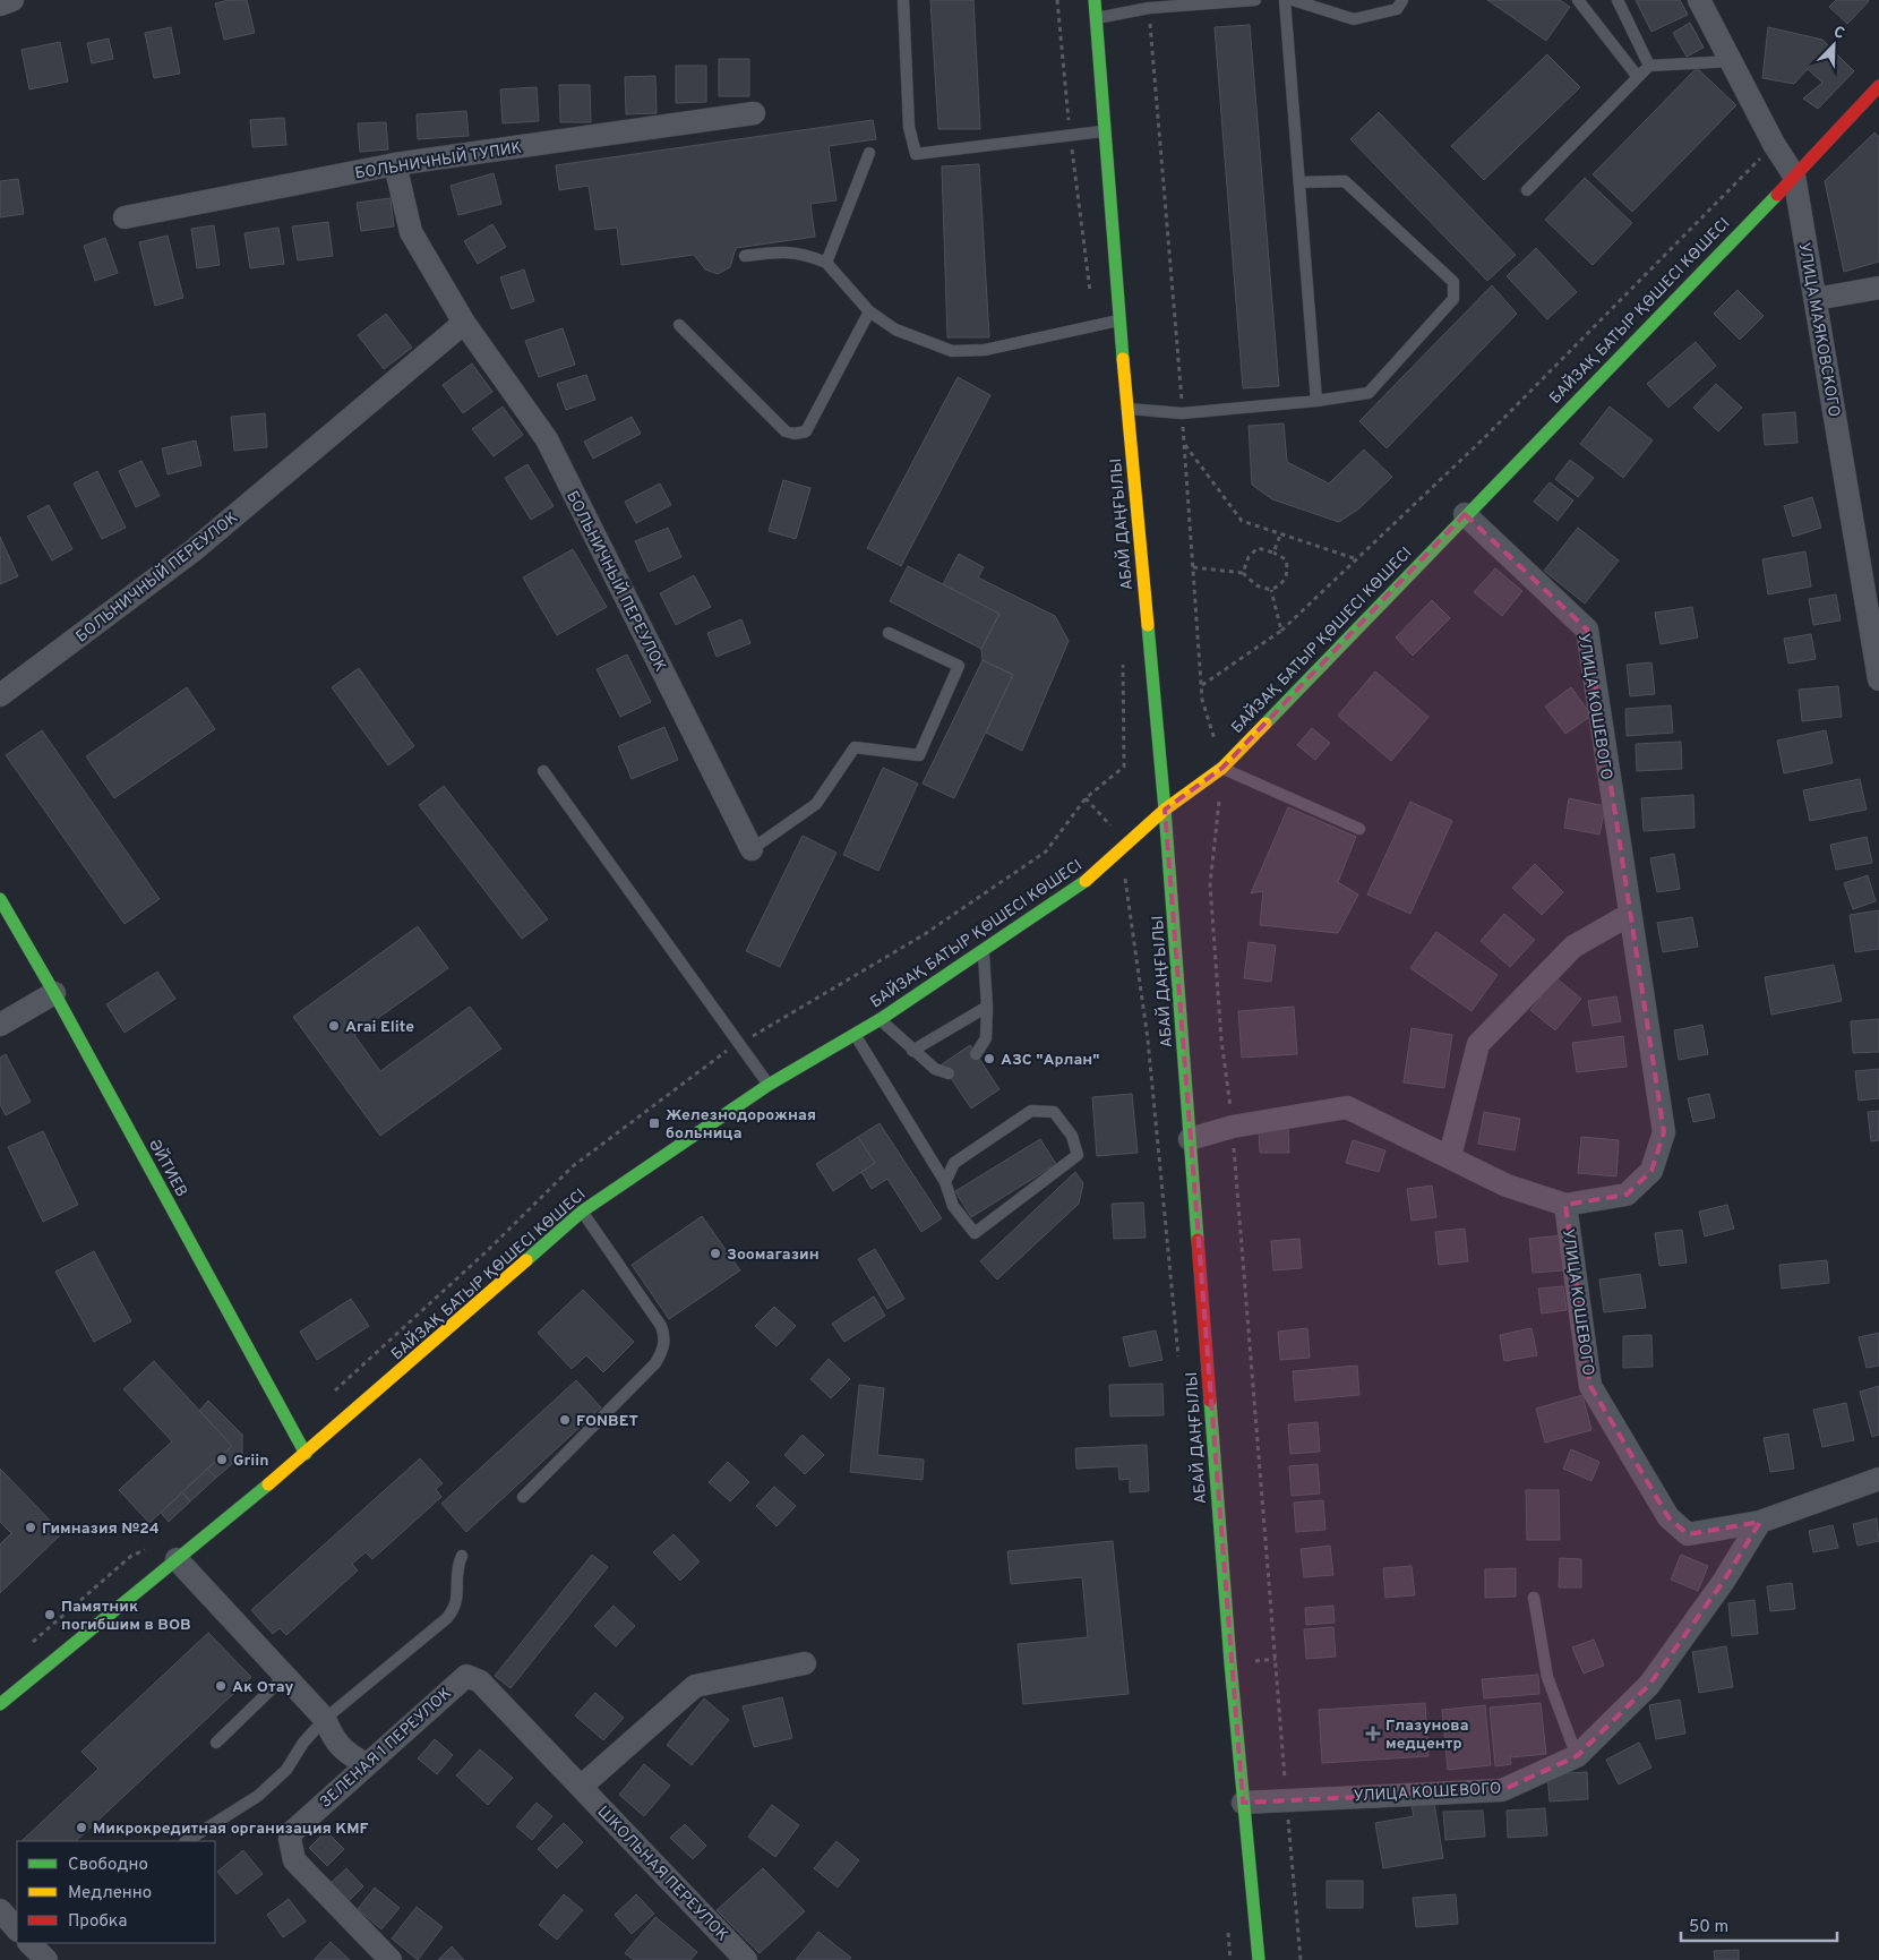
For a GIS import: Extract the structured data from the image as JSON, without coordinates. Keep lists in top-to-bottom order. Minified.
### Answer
{"streets":{"main road":["БАЙЗАҚ БАТЫР ҚӨШЕСІ КӨШЕСІ","АБАЙ ДАҢҒЫЛЫ","ӘЙТИЕВ"],"street":["БОЛЬНИЧНЫЙ ТУПИК","УЛИЦА МАЯКОВСКОГО","БОЛЬНИЧНЫЙ ПЕРЕУЛОК","УЛИЦА КОШЕВОГО","ЗЕЛЕНАЯ 1 ПЕРЕУЛОК","ШКОЛЬНАЯ ПЕРЕУЛОК"]},"crossings":[["БОЛЬНИЧНЫЙ ТУПИК","БОЛЬНИЧНЫЙ ПЕРЕУЛОК"],["БАЙЗАҚ БАТЫР ҚӨШЕСІ КӨШЕСІ","УЛИЦА МАЯКОВСКОГО"],["БАЙЗАҚ БАТЫР ҚӨШЕСІ КӨШЕСІ","АБАЙ ДАҢҒЫЛЫ"],["БАЙЗАҚ БАТЫР ҚӨШЕСІ КӨШЕСІ","УЛИЦА КОШЕВОГО"],["БАЙЗАҚ БАТЫР ҚӨШЕСІ КӨШЕСІ","ӘЙТИЕВ"],["АБАЙ ДАҢҒЫЛЫ","УЛИЦА КОШЕВОГО"],["ЗЕЛЕНАЯ 1 ПЕРЕУЛОК","ШКОЛЬНАЯ ПЕРЕУЛОК"]],"places":{"other":["Arai Elite","АЗС \"Арлан\"","Зоомагазин","FONBET","Griin","Гимназия №24","Памятник погибшим в ВОВ","Ак Отау","Микрокредитная организация KMF"],"transit":["Железнодорожная больница"],"health":["Глазунова медцентр"]},"legend":["Свободно","Медленно","Пробка"],"scale_bar":"50 m","north":"top right"}
